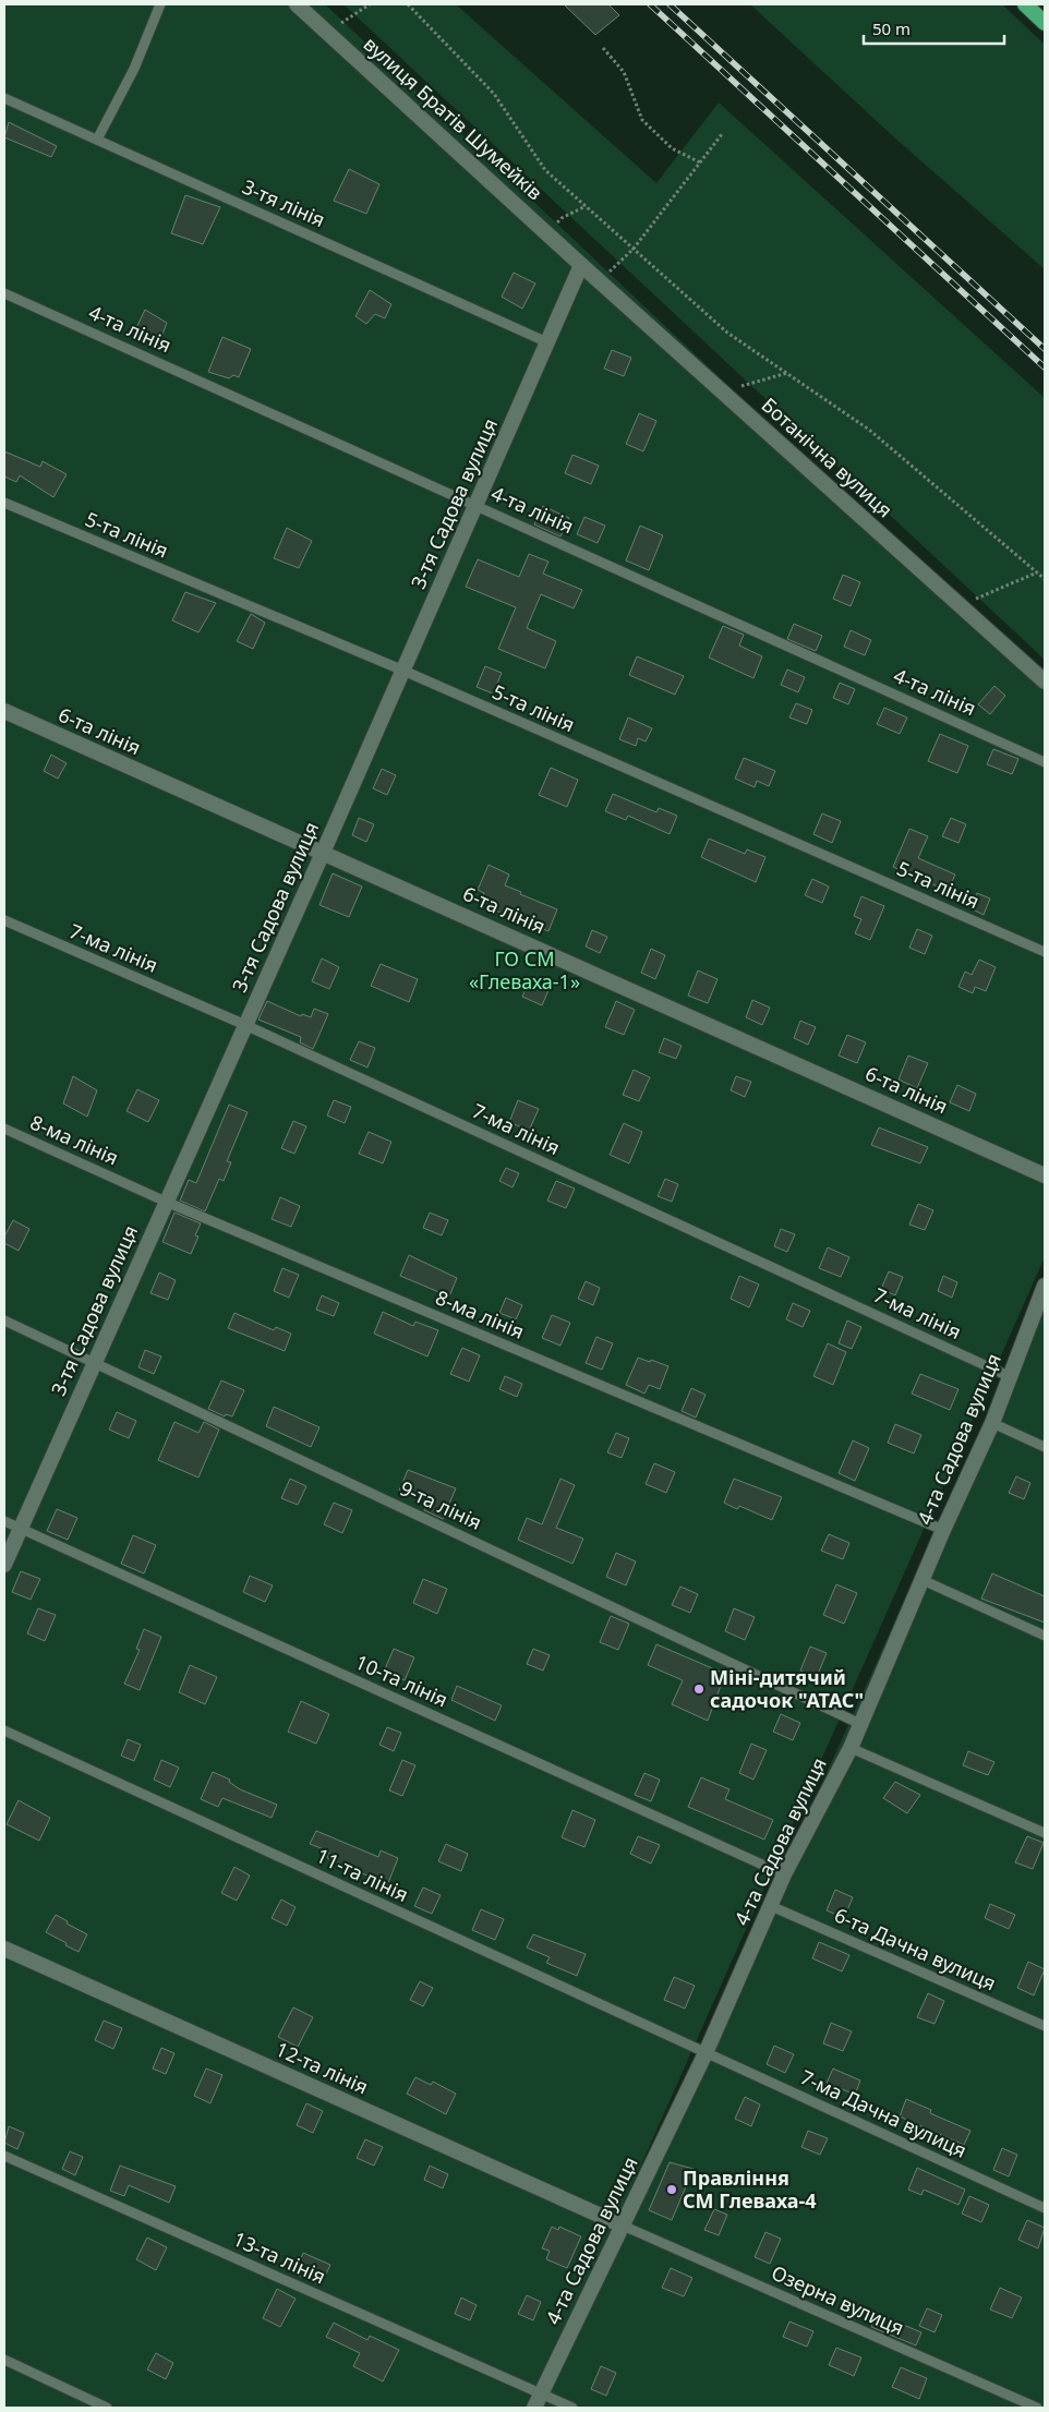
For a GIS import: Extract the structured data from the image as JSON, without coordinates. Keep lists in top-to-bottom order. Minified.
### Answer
{"streets":{"street":["вулиця Братів Шумейків","Ботанічна вулиця","3-тя Садова вулиця","6-та лінія","4-та Садова вулиця","12-та лінія"],"lane":["3-тя лінія","4-та лінія","5-та лінія","7-ма лінія","8-ма лінія","9-та лінія","10-та лінія","11-та лінія","6-та Дачна вулиця","7-ма Дачна вулиця","13-та лінія","Озерна вулиця"]},"crossings":[["вулиця Братів Шумейків","Ботанічна вулиця"],["вулиця Братів Шумейків","3-тя Садова вулиця"],["3-тя лінія","3-тя Садова вулиця"],["4-та лінія","3-тя Садова вулиця"],["Ботанічна вулиця","3-тя Садова вулиця"],["3-тя Садова вулиця","5-та лінія"],["3-тя Садова вулиця","6-та лінія"],["3-тя Садова вулиця","7-ма лінія"],["3-тя Садова вулиця","8-ма лінія"],["3-тя Садова вулиця","9-та лінія"],["3-тя Садова вулиця","10-та лінія"],["7-ма лінія","4-та Садова вулиця"],["8-ма лінія","4-та Садова вулиця"],["4-та Садова вулиця","9-та лінія"],["4-та Садова вулиця","10-та лінія"],["4-та Садова вулиця","11-та лінія"],["4-та Садова вулиця","6-та Дачна вулиця"],["4-та Садова вулиця","12-та лінія"],["4-та Садова вулиця","7-ма Дачна вулиця"],["4-та Садова вулиця","13-та лінія"],["4-та Садова вулиця","Озерна вулиця"],["11-та лінія","7-ма Дачна вулиця"],["12-та лінія","Озерна вулиця"]],"parks":["ГО СМ «Глеваха-1»"],"places":["Міні-дитячий садочок \"АТАС\"","Правління СМ Глеваха-4"],"scale_bar":"50 m"}
